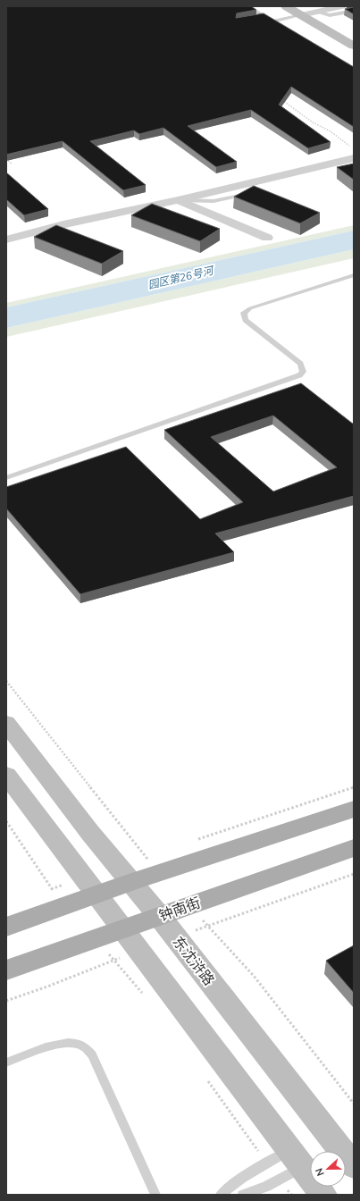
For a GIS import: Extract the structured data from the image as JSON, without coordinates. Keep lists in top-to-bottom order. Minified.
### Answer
{"streets":{"main road":["钟南街","东沈浒路"]},"crossings":[["钟南街","东沈浒路"]],"water":["园区第26号河"],"north":"left"}
